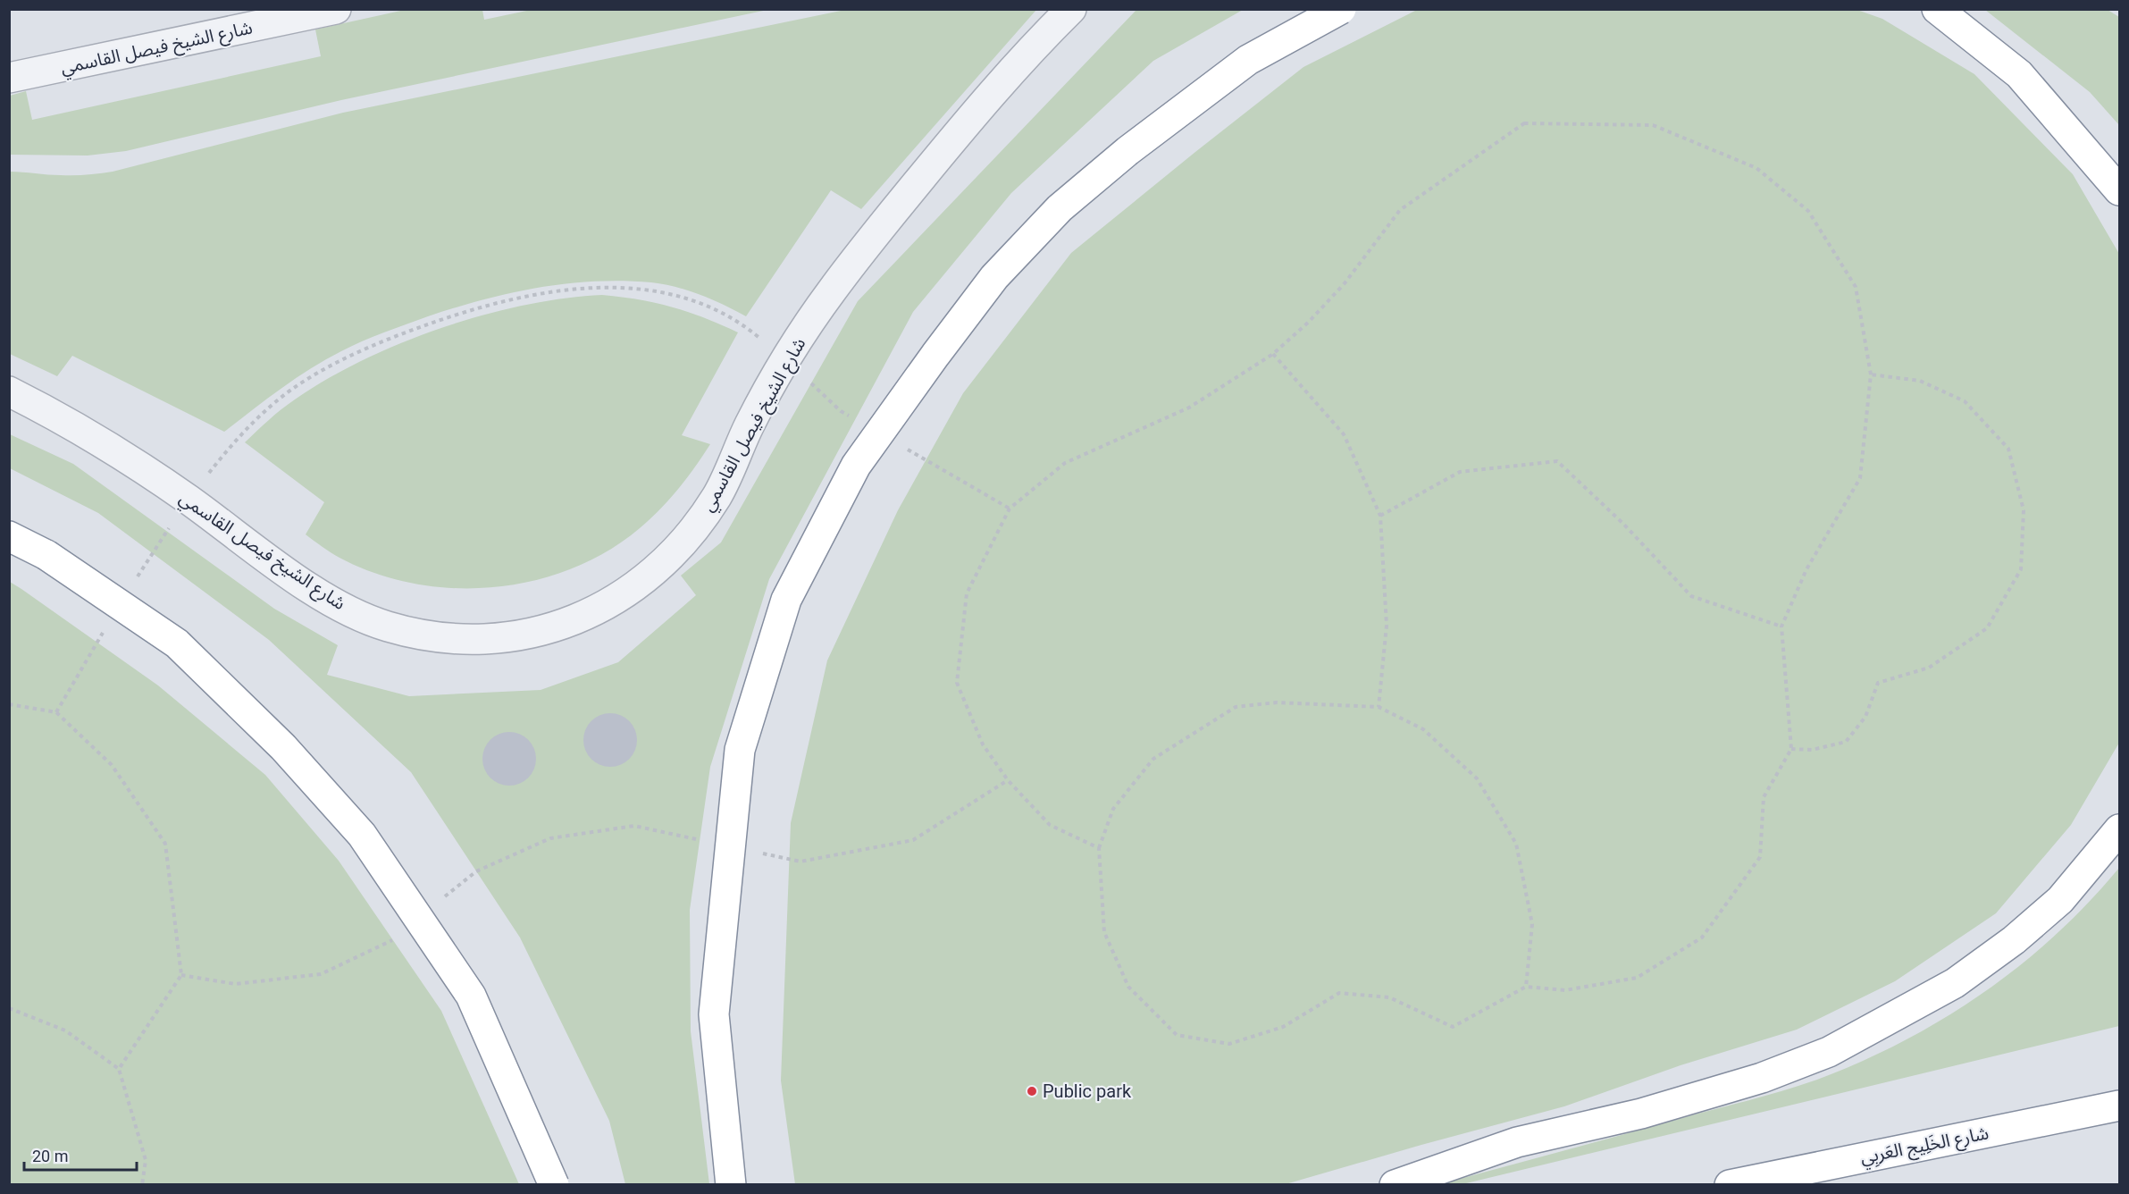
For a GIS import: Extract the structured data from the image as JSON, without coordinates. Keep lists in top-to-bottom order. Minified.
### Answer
{"streets":{"highway":["شارع الخَلِيج العَربِي"],"street":["شارع الشيخ فيصل القاسمي"]},"places":["Public park"],"scale_bar":"20 m"}
